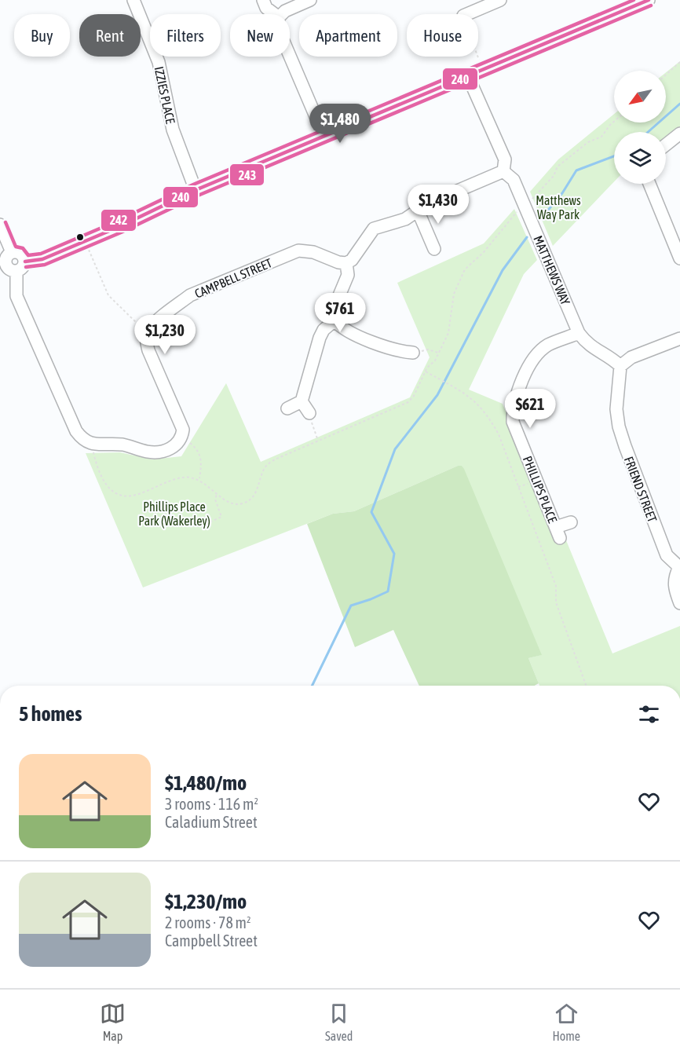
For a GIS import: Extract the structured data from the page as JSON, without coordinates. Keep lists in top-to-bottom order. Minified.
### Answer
{"streets":{"street":["IZZIES PLACE","MATTHEWS WAY","CAMPBELL STREET","PHILLIPS PLACE","FRIEND STREET"]},"crossings":[["MATTHEWS WAY","PHILLIPS PLACE"],["MATTHEWS WAY","FRIEND STREET"]],"parks":["Matthews Way Park","Phillips Place Park (Wakerley)"],"lines":["transit line 240","transit line 242","transit line 243"],"north":"bottom left","page":{"chip":["Buy","Rent","Filters","New","Apartment","House"],"price":["$1,480","$1,430","$761","$1,230","$621"],"heading":"5 homes","list":[{"name":"$1,480/mo","note":"3 rooms · 116 m² · Caladium Street"},{"name":"$1,230/mo","note":"2 rooms · 78 m² · Campbell Street"}],"tabs":["Map","Saved","Home"]}}
